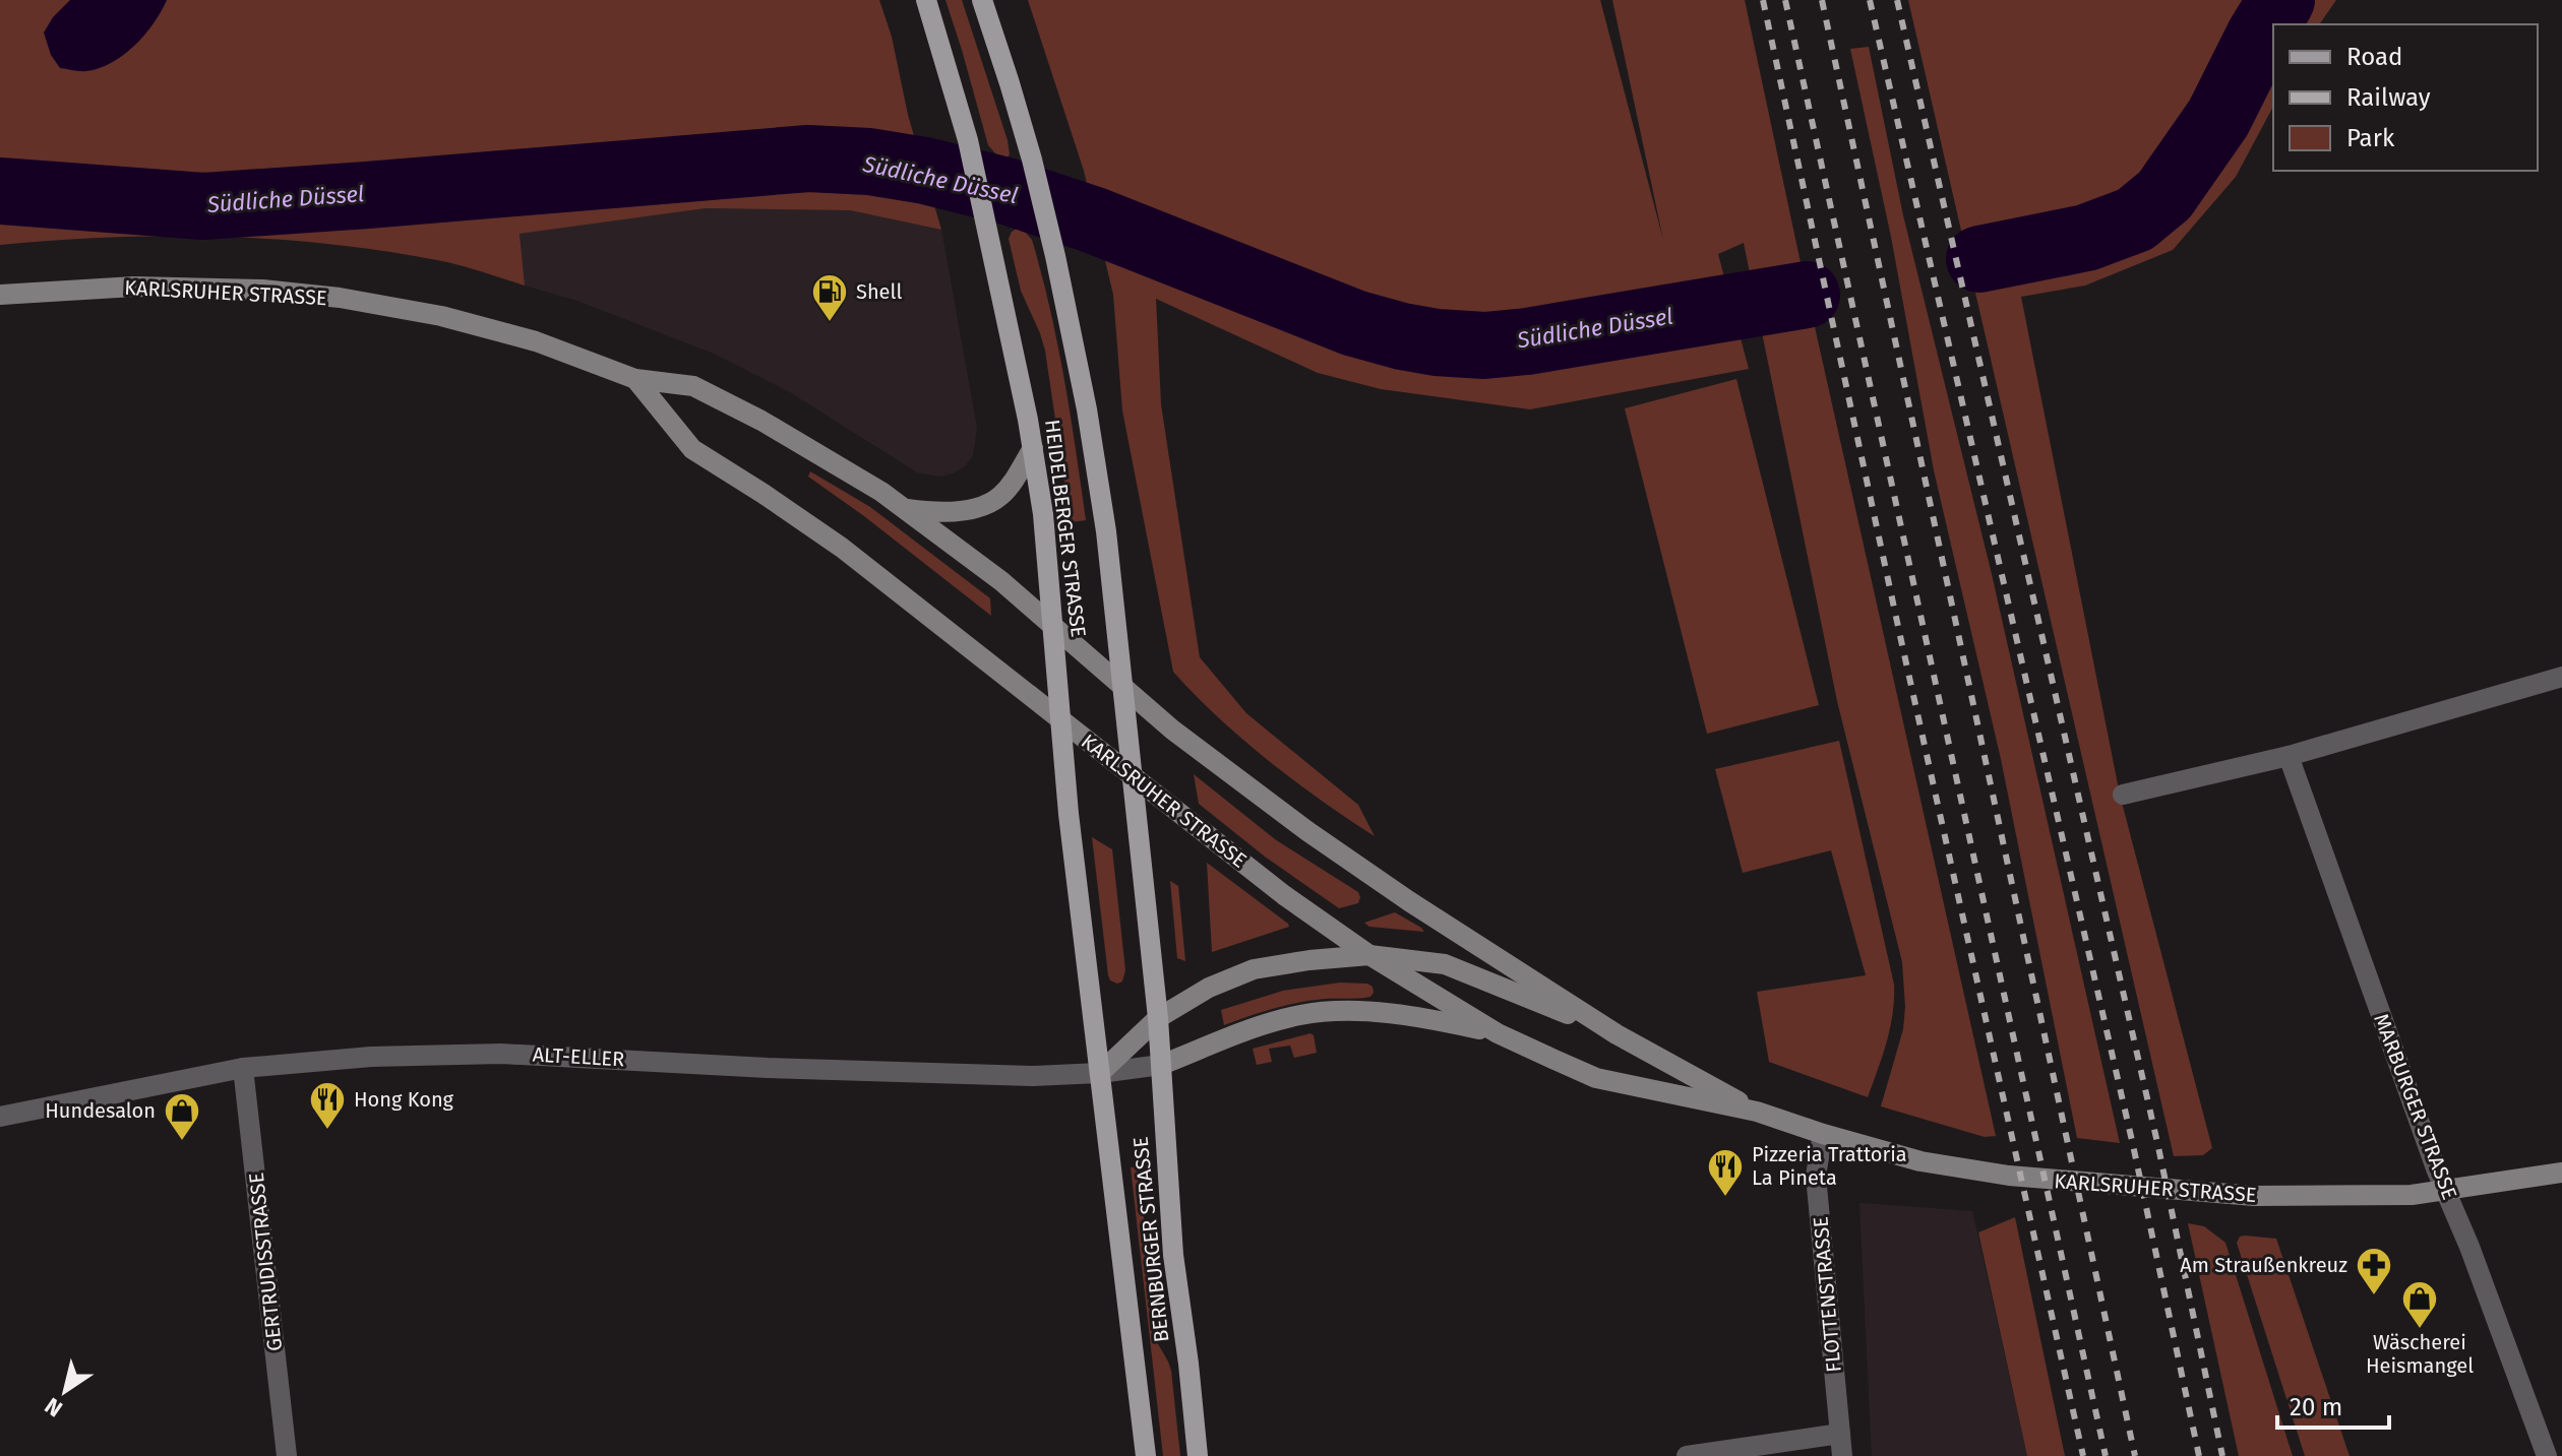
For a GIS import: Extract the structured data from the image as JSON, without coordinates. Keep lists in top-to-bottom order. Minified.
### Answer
{"streets":{"main road":["KARLSRUHER STRASSE","HEIDELBERGER STRASSE","BERNBURGER STRASSE"],"street":["ALT-ELLER","MARBURGER STRASSE","GERTRUDISSTRASSE","FLOTTENSTRASSE"]},"crossings":[["KARLSRUHER STRASSE","HEIDELBERGER STRASSE"],["KARLSRUHER STRASSE","MARBURGER STRASSE"],["KARLSRUHER STRASSE","FLOTTENSTRASSE"],["HEIDELBERGER STRASSE","ALT-ELLER"],["HEIDELBERGER STRASSE","BERNBURGER STRASSE"],["ALT-ELLER","BERNBURGER STRASSE"],["ALT-ELLER","GERTRUDISSTRASSE"]],"water":["Südliche Düssel"],"places":{"fuel station":["Shell"],"restaurant":["Hong Kong","Pizzeria Trattoria La Pineta"],"shop":["Hundesalon","Wäscherei Heismangel"],"pharmacy":["Am Straußenkreuz"]},"legend":["Road","Railway","Park"],"scale_bar":"20 m","north":"bottom left"}
